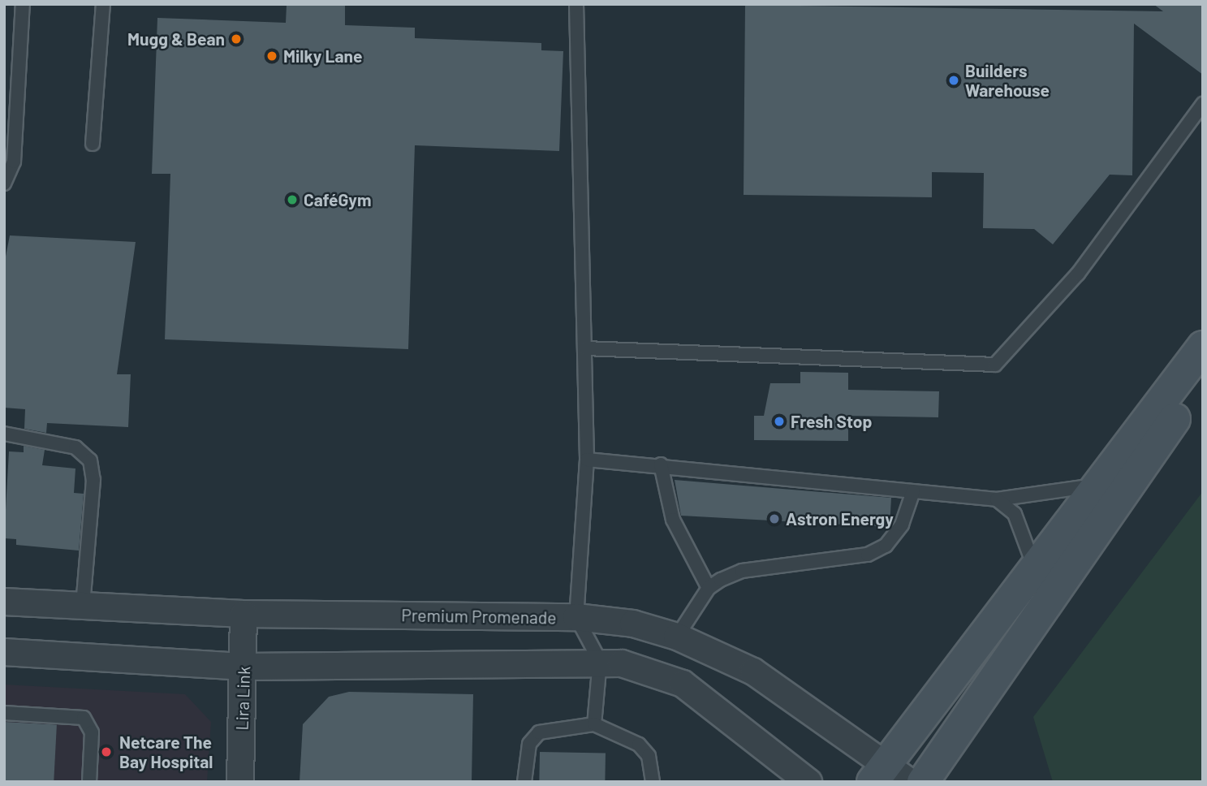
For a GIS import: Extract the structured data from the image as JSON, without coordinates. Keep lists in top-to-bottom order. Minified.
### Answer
{"streets":{"street":["Premium Promenade","Lira Link"]},"crossings":[["Premium Promenade","Lira Link"]],"places":["Mugg & Bean","Milky Lane","Builders Warehouse","CaféGym","Fresh Stop","Astron Energy","Netcare The Bay Hospital"]}
